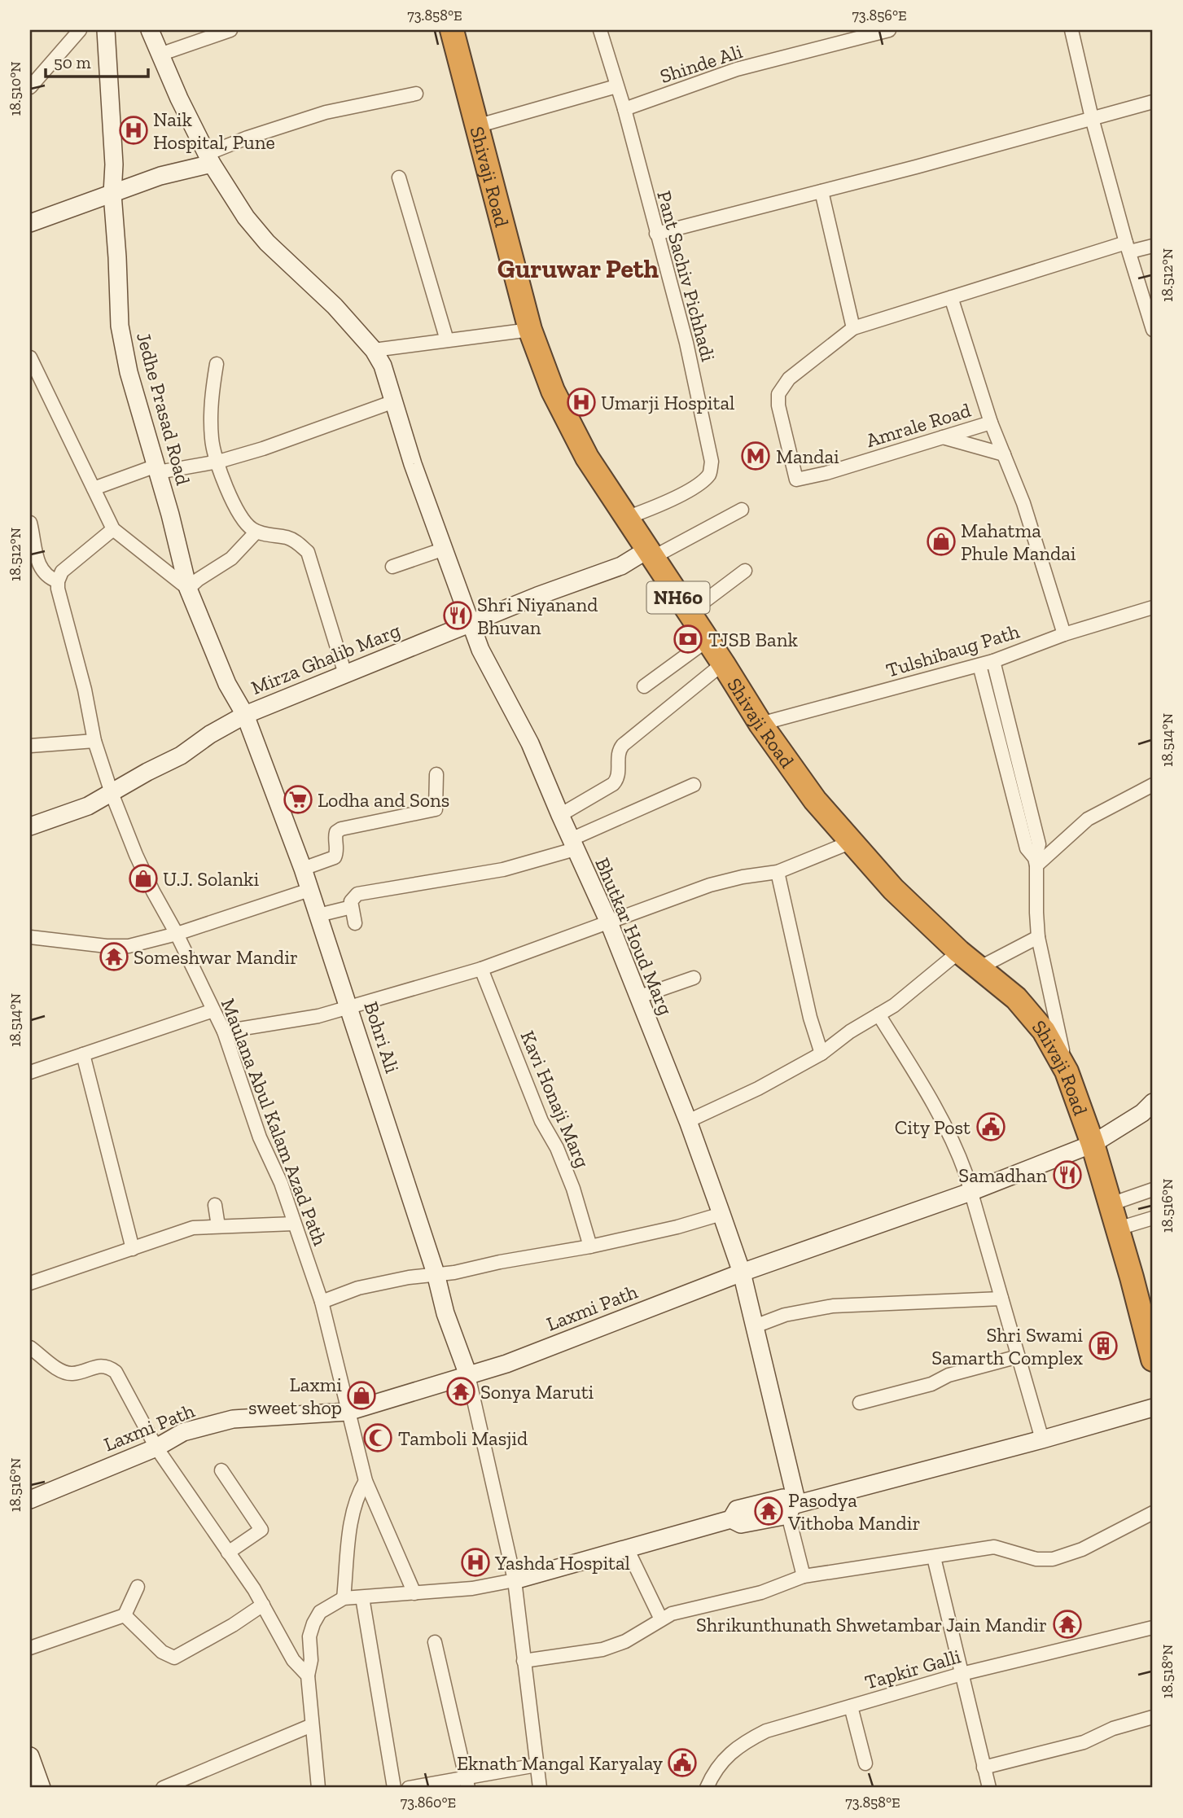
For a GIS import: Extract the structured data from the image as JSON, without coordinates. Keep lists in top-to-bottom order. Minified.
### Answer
{"streets":{"highway":["Shivaji Road","NH60"],"street":["Shinde Ali","Pant Sachiv Pichhadi","Jedhe Prasad Road","Amrale Road","Tulshibaug Path","Mirza Ghalib Marg","Bhutkar Houd Marg","Bohri Ali","Kavi Honaji Marg","Maulana Abul Kalam Azad Path","Laxmi Path","Tapkir Galli"]},"crossings":[["Shinde Ali","Pant Sachiv Pichhadi"],["Shivaji Road","Pant Sachiv Pichhadi"],["Shivaji Road","Tulshibaug Path"],["Shivaji Road","Mirza Ghalib Marg"],["Shivaji Road","Laxmi Path"],["Jedhe Prasad Road","Mirza Ghalib Marg"],["Jedhe Prasad Road","Bohri Ali"],["Mirza Ghalib Marg","Bhutkar Houd Marg"],["Mirza Ghalib Marg","Bohri Ali"],["Mirza Ghalib Marg","Maulana Abul Kalam Azad Path"],["Bhutkar Houd Marg","Laxmi Path"],["Bohri Ali","Laxmi Path"],["Maulana Abul Kalam Azad Path","Laxmi Path"]],"districts":["Guruwar Peth"],"places":{"hospital":["Naik Hospital, Pune","Umarji Hospital","Yashda Hospital"],"metro station":["Mandai"],"shop":["Mahatma Phule Mandai","U.J. Solanki","Laxmi sweet shop"],"restaurant":["Shri Niyanand Bhuvan","Samadhan"],"bank":["TJSB Bank"],"supermarket":["Lodha and Sons"],"temple":["Someshwar Mandir","Sonya Maruti","Pasodya Vithoba Mandir","Shrikunthunath Shwetambar Jain Mandir"],"public building":["City Post","Eknath Mangal Karyalay"],"building":["Shri Swami Samarth Complex"],"mosque":["Tamboli Masjid"]},"scale_bar":"50 m","coordinates":["73.858°E","73.856°E","18.510°N","18.512°N","18.514°N","18.516°N","18.518°N","73.860°E"]}
